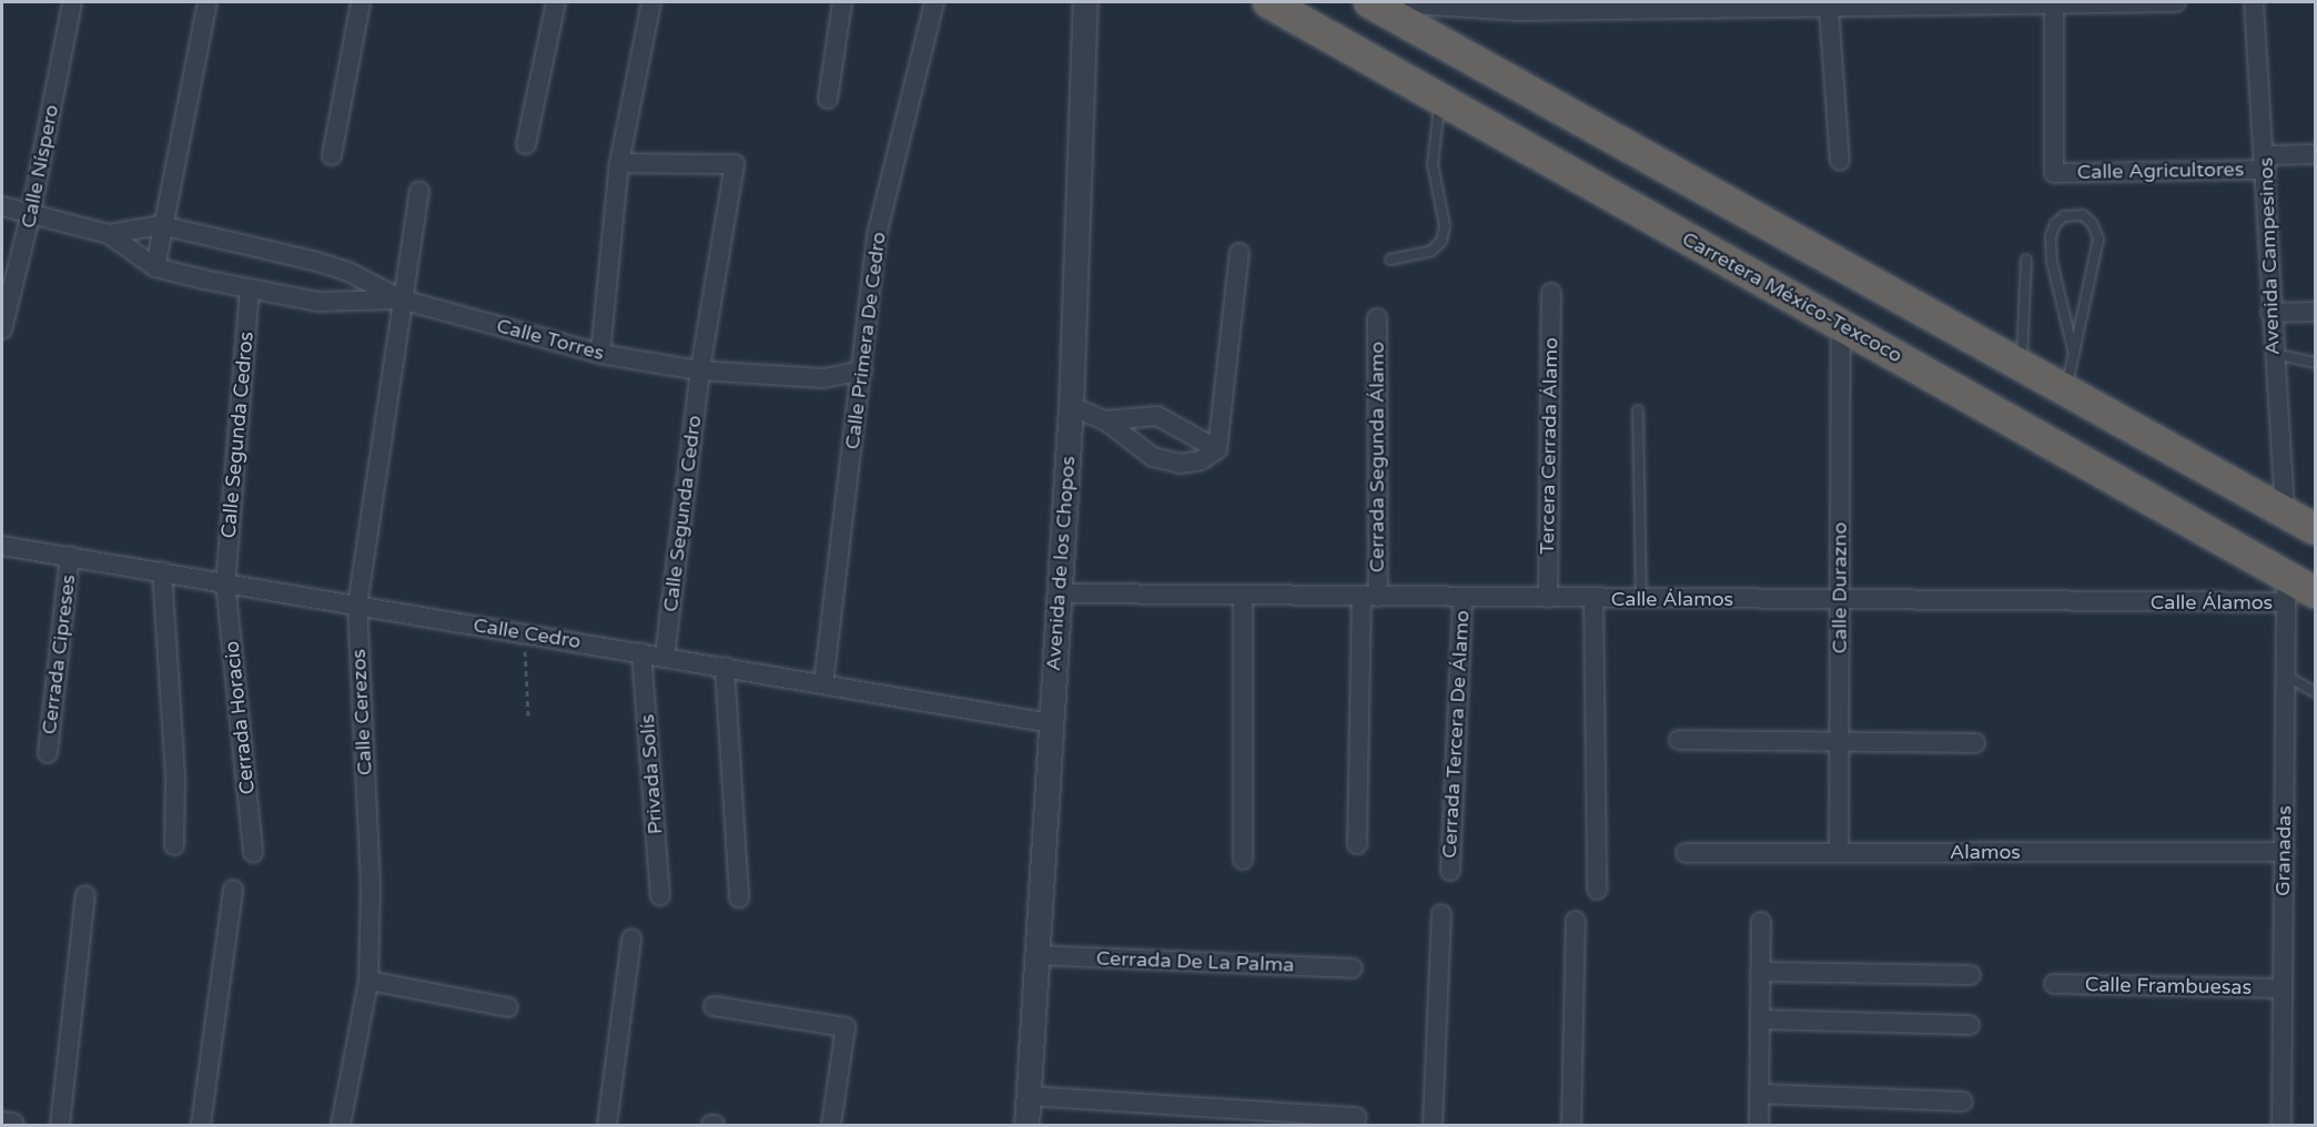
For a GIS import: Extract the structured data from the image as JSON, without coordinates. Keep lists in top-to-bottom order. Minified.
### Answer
{"streets":{"highway":["Carretera México-Texcoco"],"street":["Calle Níspero","Calle Agricultores","Avenida Campesinos","Calle Torres","Calle Primera De Cedro","Calle Segunda Cedros","Tercera Cerrada Álamo","Cerrada Segunda Álamo","Calle Segunda Cedro","Avenida de los Chopos","Calle Durazno","Calle Álamos","Calle Cedro","Cerrada Cipreses","Calle Cerezos","Cerrada Horacio","Cerrada Tercera De Álamo","Privada Solís","Granadas","Alamos","Cerrada De La Palma","Calle Frambuesas"]},"crossings":[["Calle Níspero","Calle Torres"],["Calle Agricultores","Avenida Campesinos"],["Carretera México-Texcoco","Calle Durazno"],["Carretera México-Texcoco","Calle Álamos"],["Carretera México-Texcoco","Granadas"],["Calle Torres","Calle Primera De Cedro"],["Calle Torres","Calle Segunda Cedros"],["Calle Torres","Calle Segunda Cedro"],["Calle Torres","Calle Cerezos"],["Calle Primera De Cedro","Calle Cedro"],["Calle Segunda Cedros","Calle Cedro"],["Calle Segunda Cedros","Cerrada Horacio"],["Tercera Cerrada Álamo","Calle Álamos"],["Cerrada Segunda Álamo","Calle Álamos"],["Calle Segunda Cedro","Calle Cedro"],["Avenida de los Chopos","Calle Álamos"],["Avenida de los Chopos","Calle Cedro"],["Avenida de los Chopos","Cerrada De La Palma"],["Calle Durazno","Calle Álamos"],["Calle Durazno","Alamos"],["Calle Álamos","Cerrada Tercera De Álamo"],["Calle Álamos","Granadas"],["Calle Cedro","Cerrada Cipreses"],["Calle Cedro","Calle Cerezos"],["Calle Cedro","Cerrada Horacio"],["Calle Cedro","Privada Solís"],["Granadas","Alamos"],["Granadas","Calle Frambuesas"]]}
